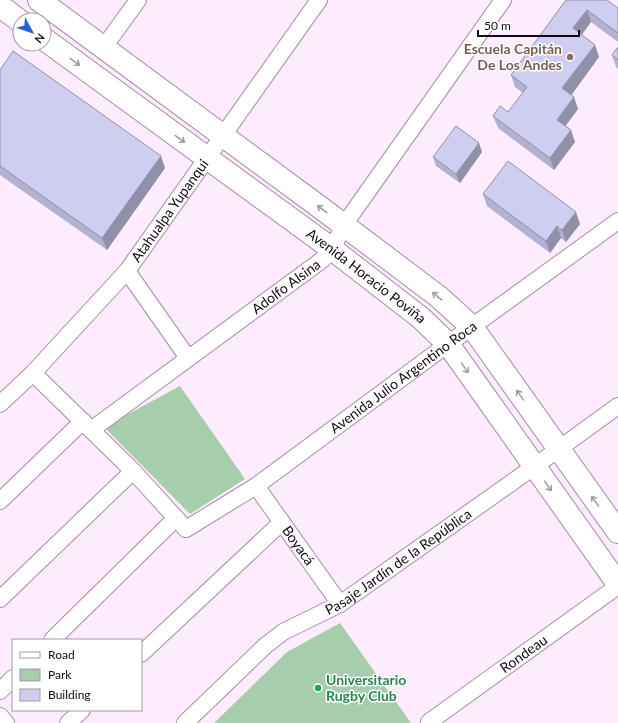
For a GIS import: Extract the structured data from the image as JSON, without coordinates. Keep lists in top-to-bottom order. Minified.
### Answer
{"streets":{"main road":["Avenida Horacio Poviña"],"street":["Atahualpa Yupanqui","Adolfo Alsina","Avenida Julio Argentino Roca","Boyacá","Pasaje Jardín de la República","Rondeau"]},"crossings":[["Atahualpa Yupanqui","Avenida Horacio Poviña"],["Avenida Horacio Poviña","Adolfo Alsina"],["Avenida Horacio Poviña","Avenida Julio Argentino Roca"],["Avenida Horacio Poviña","Pasaje Jardín de la República"],["Avenida Horacio Poviña","Rondeau"],["Avenida Julio Argentino Roca","Boyacá"],["Boyacá","Pasaje Jardín de la República"]],"places":["Escuela Capitán De Los Andes","Universitario Rugby Club"],"legend":["Road","Park","Building"],"scale_bar":"50 m","north":"bottom right"}
